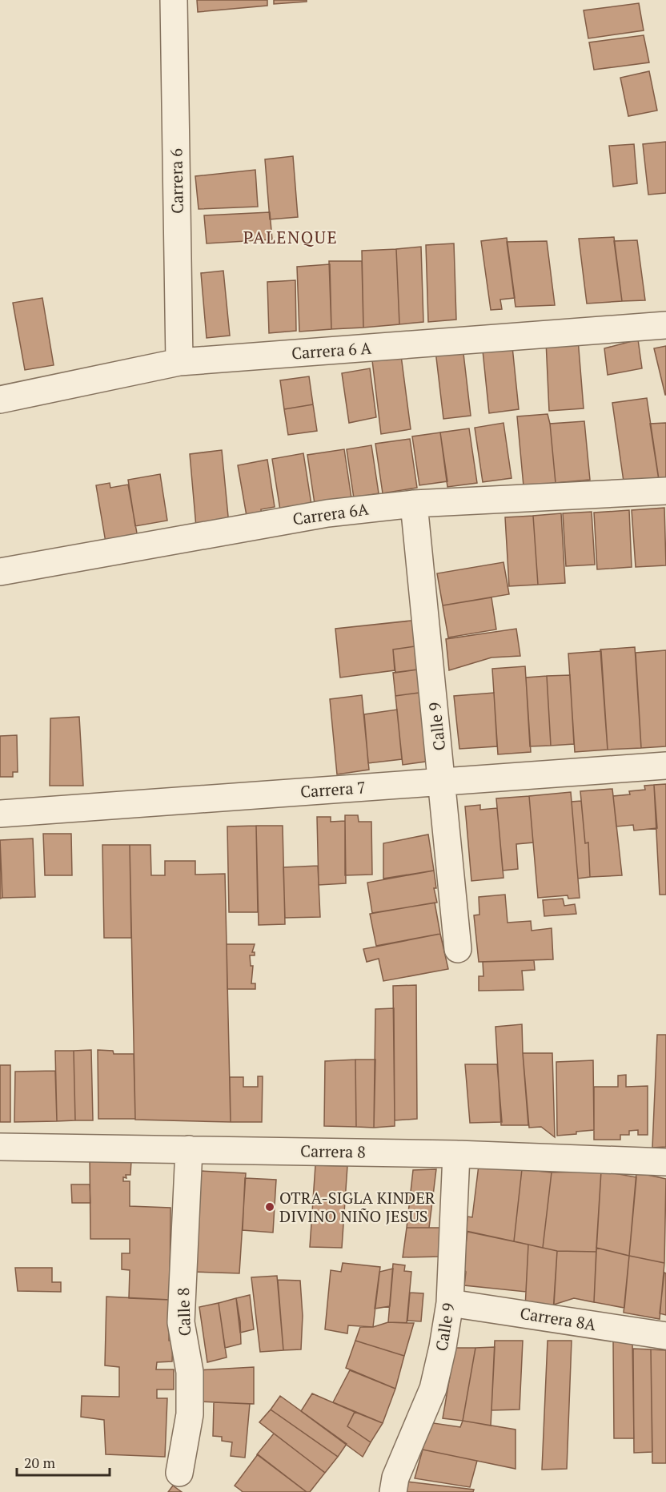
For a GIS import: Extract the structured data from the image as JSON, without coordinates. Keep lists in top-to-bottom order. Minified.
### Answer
{"streets":{"street":["Carrera 6","Carrera 6 A","Carrera 6A","Calle 9","Carrera 7","Carrera 8","Calle 8","Carrera 8A"]},"crossings":[["Carrera 6","Carrera 6 A"],["Carrera 6A","Calle 9"],["Calle 9","Carrera 7"],["Calle 9","Carrera 8"],["Calle 9","Carrera 8A"],["Carrera 8","Calle 8"]],"districts":["PALENQUE"],"places":["OTRA-SIGLA KINDER DIVINO NIÑO JESUS"],"scale_bar":"20 m"}
